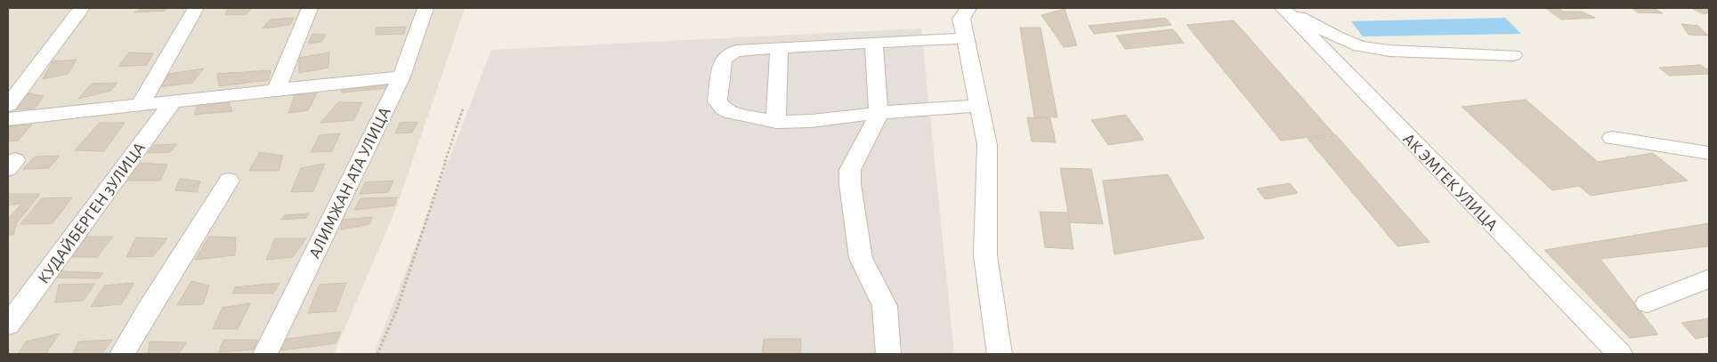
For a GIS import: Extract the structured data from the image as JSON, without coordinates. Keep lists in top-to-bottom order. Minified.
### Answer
{"streets":{"street":["АК ЭМГЕК УЛИЦА","АЛИМЖАН АТА УЛИЦА","КУДАЙБЕРГЕН 3УЛИЦА"]}}
